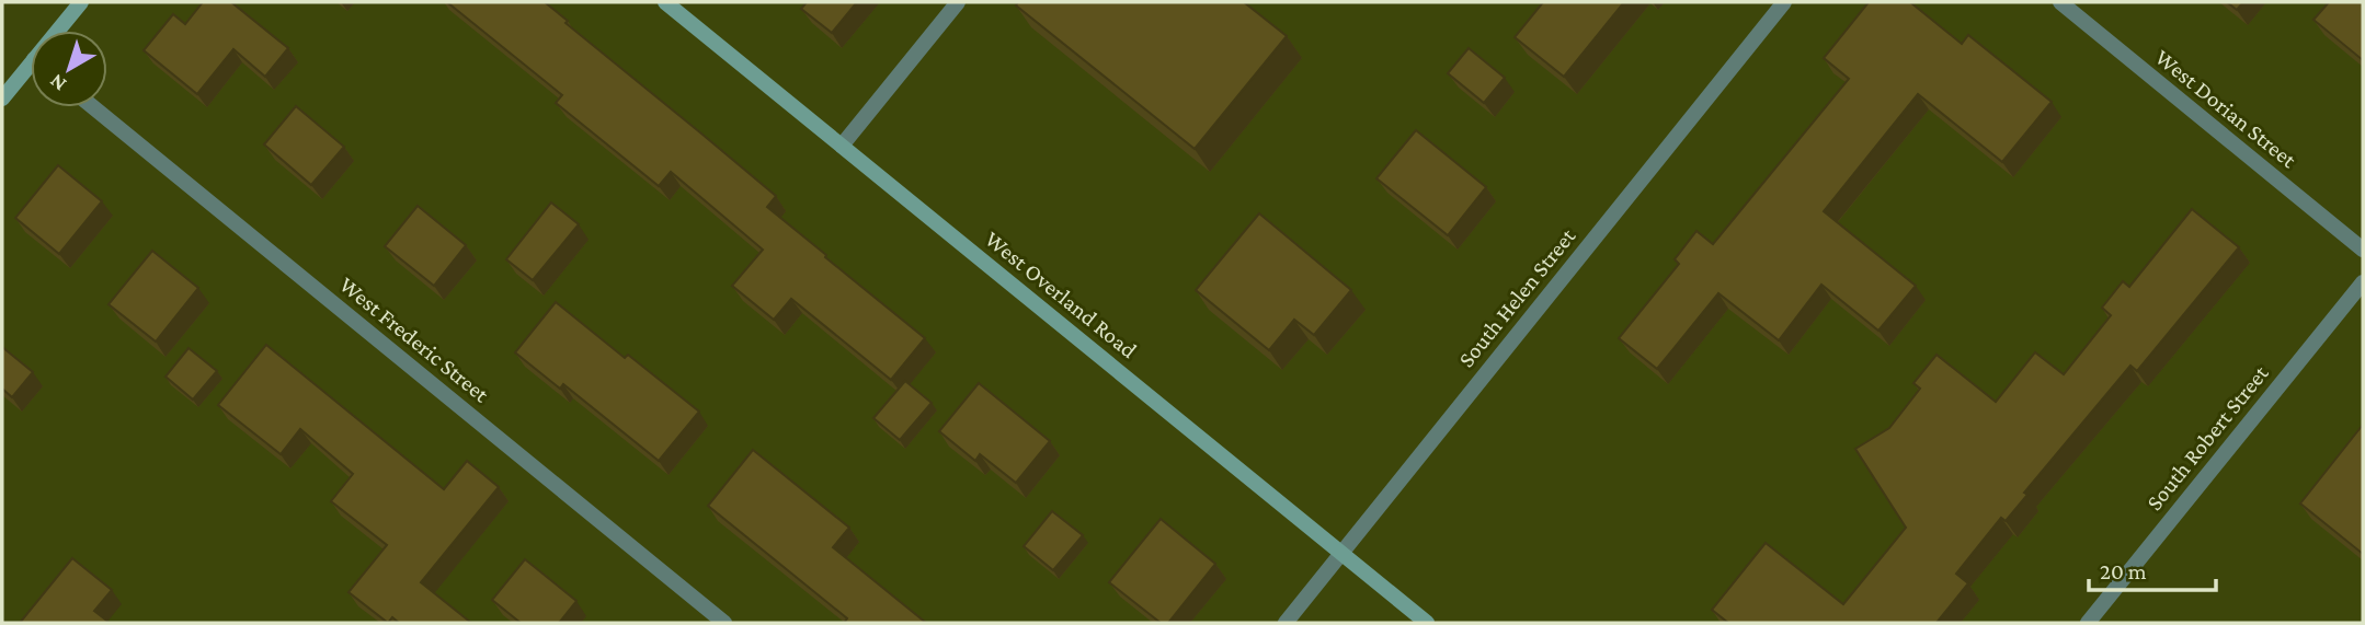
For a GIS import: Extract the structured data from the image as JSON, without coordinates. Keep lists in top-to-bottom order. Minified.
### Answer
{"streets":{"street":["West Dorian Street","West Overland Road","South Helen Street","West Frederic Street","South Robert Street"]},"crossings":[["West Overland Road","South Helen Street"]],"scale_bar":"20 m","north":"bottom left"}
